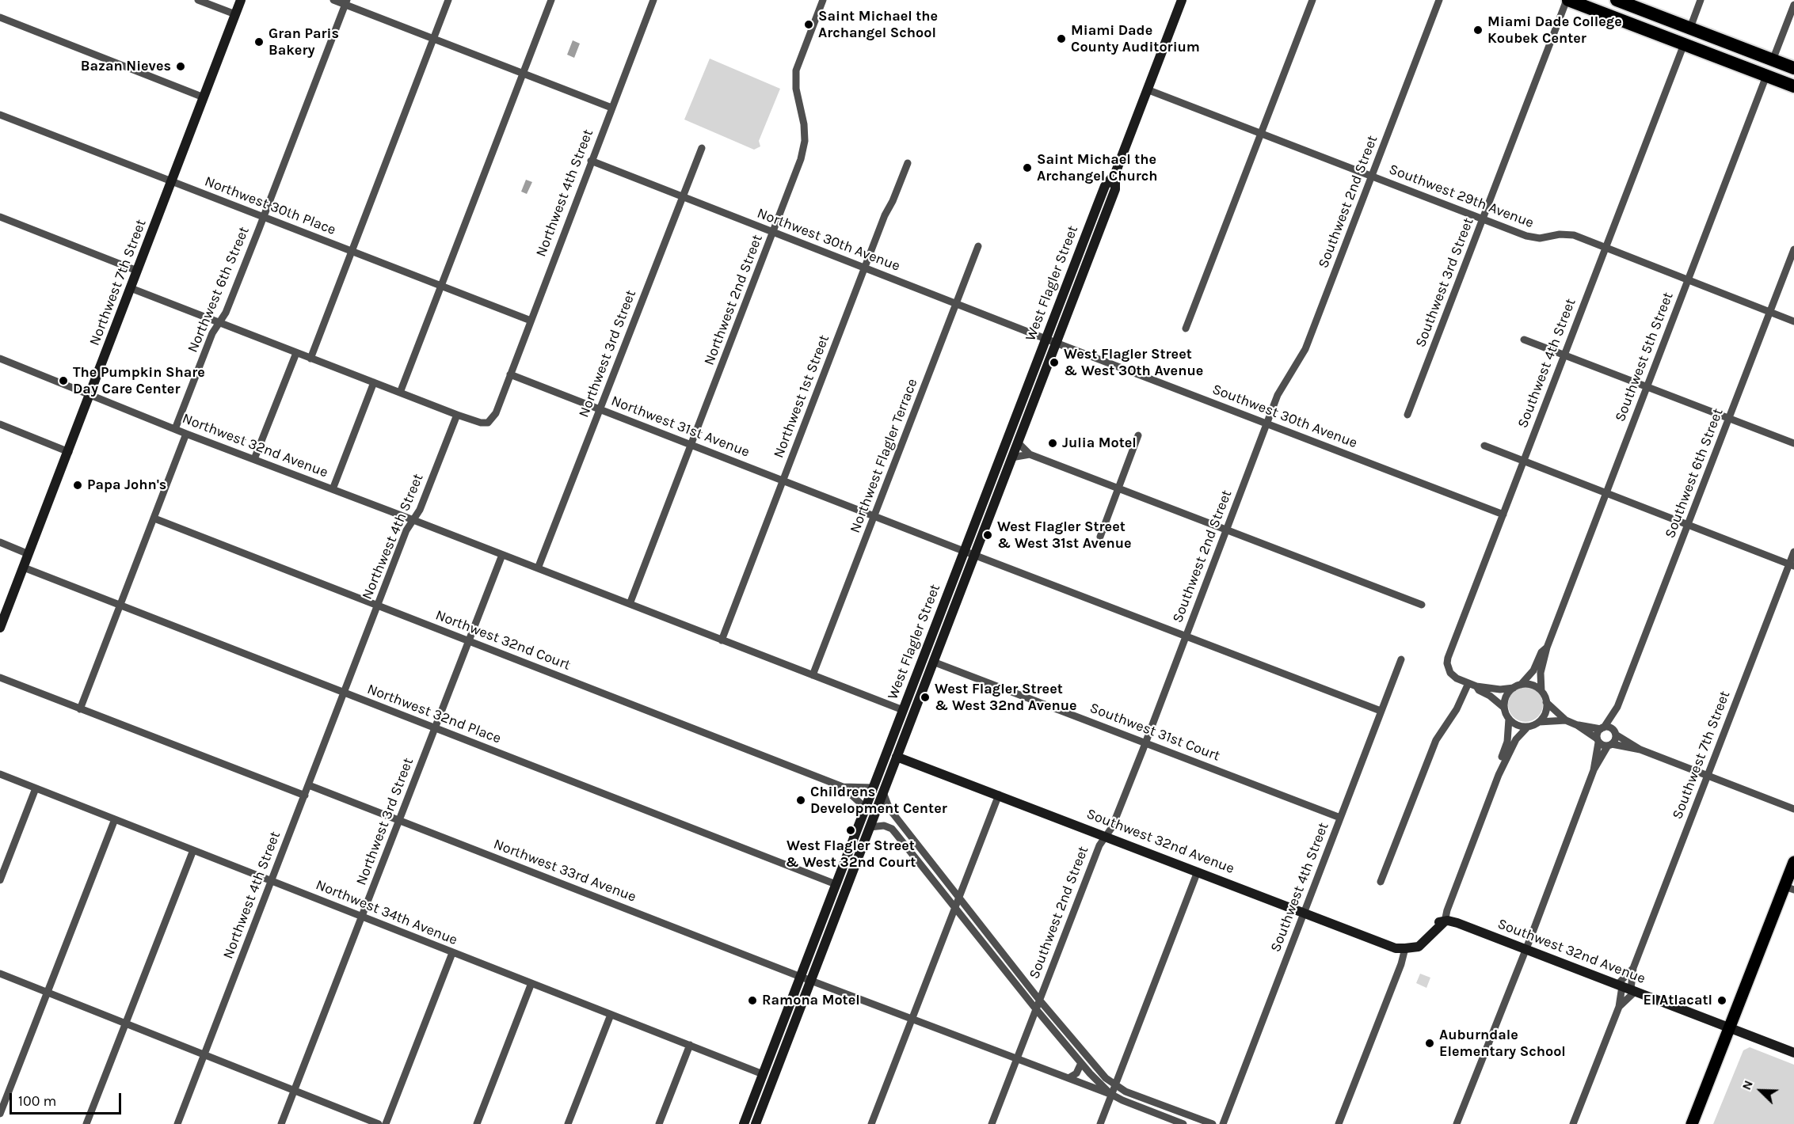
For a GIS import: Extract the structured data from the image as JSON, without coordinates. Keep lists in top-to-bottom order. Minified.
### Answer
{"streets":{"main road":["Northwest 7th Street","West Flagler Street","Southwest 32nd Avenue"],"street":["Northwest 4th Street","Southwest 29th Avenue","Southwest 2nd Street","Northwest 30th Place","Northwest 30th Avenue","Southwest 3rd Street","Northwest 6th Street","Northwest 2nd Street","Northwest 3rd Street","Southwest 5th Street","Southwest 4th Street","Northwest 1st Street","Southwest 30th Avenue","Northwest 31st Avenue","Northwest 32nd Avenue","Northwest Flagler Terrace","Southwest 6th Street","Northwest 32nd Court","Northwest 32nd Place","Southwest 31st Court","Southwest 7th Street","Northwest 33rd Avenue","Northwest 34th Avenue"]},"crossings":[["Northwest 4th Street","Northwest 30th Place"],["Northwest 4th Street","Northwest 30th Avenue"],["Northwest 4th Street","Northwest 31st Avenue"],["Northwest 4th Street","Northwest 32nd Avenue"],["Northwest 4th Street","Northwest 32nd Court"],["Northwest 4th Street","Northwest 32nd Place"],["Northwest 4th Street","Northwest 33rd Avenue"],["Northwest 4th Street","Northwest 34th Avenue"],["Southwest 29th Avenue","Southwest 2nd Street"],["Southwest 29th Avenue","Southwest 3rd Street"],["Southwest 29th Avenue","West Flagler Street"],["Southwest 29th Avenue","Southwest 5th Street"],["Southwest 29th Avenue","Southwest 4th Street"],["Southwest 29th Avenue","Southwest 6th Street"],["Southwest 2nd Street","Southwest 30th Avenue"],["Southwest 2nd Street","Northwest 31st Avenue"],["Southwest 2nd Street","Southwest 31st Court"],["Southwest 2nd Street","Southwest 32nd Avenue"],["Southwest 2nd Street","Northwest 33rd Avenue"],["Northwest 30th Place","Northwest 7th Street"],["Northwest 30th Place","Northwest 6th Street"],["Northwest 30th Avenue","West Flagler Street"],["Northwest 30th Avenue","Northwest 2nd Street"],["Northwest 30th Avenue","Northwest 3rd Street"],["Northwest 30th Avenue","Northwest 1st Street"],["Northwest 30th Avenue","Southwest 30th Avenue"],["Northwest 30th Avenue","Northwest Flagler Terrace"],["Northwest 7th Street","Northwest 32nd Avenue"],["Northwest 7th Street","Northwest 32nd Place"],["West Flagler Street","Southwest 30th Avenue"],["West Flagler Street","Northwest 31st Avenue"],["West Flagler Street","Northwest 32nd Court"],["West Flagler Street","Northwest 32nd Place"],["West Flagler Street","Southwest 31st Court"],["West Flagler Street","Southwest 32nd Avenue"],["West Flagler Street","Northwest 33rd Avenue"],["West Flagler Street","Northwest 34th Avenue"],["Northwest 6th Street","Northwest 32nd Avenue"],["Northwest 2nd Street","Northwest 31st Avenue"],["Northwest 3rd Street","Northwest 31st Avenue"],["Northwest 3rd Street","Northwest 32nd Avenue"],["Northwest 3rd Street","Northwest 32nd Court"],["Northwest 3rd Street","Northwest 32nd Place"],["Northwest 3rd Street","Northwest 33rd Avenue"],["Northwest 3rd Street","Northwest 34th Avenue"],["Southwest 4th Street","Southwest 30th Avenue"],["Southwest 4th Street","Northwest 31st Avenue"],["Southwest 4th Street","Southwest 31st Court"],["Southwest 4th Street","Southwest 32nd Avenue"],["Northwest 1st Street","Northwest 31st Avenue"],["Northwest 31st Avenue","Northwest Flagler Terrace"],["Southwest 7th Street","Southwest 32nd Avenue"]],"places":["Saint Michael the Archangel School","Miami Dade College Koubek Center","Miami Dade County Auditorium","Gran Paris Bakery","Bazan Nieves","Saint Michael the Archangel Church","West Flagler Street & West 30th Avenue","The Pumpkin Share Day Care Center","Julia Motel","Papa John's","West Flagler Street & West 31st Avenue","West Flagler Street & West 32nd Avenue","Childrens Development Center","West Flagler Street & West 32nd Court","Ramona Motel","El Atlacatl","Auburndale Elementary School"],"scale_bar":"100 m","north":"top left"}
